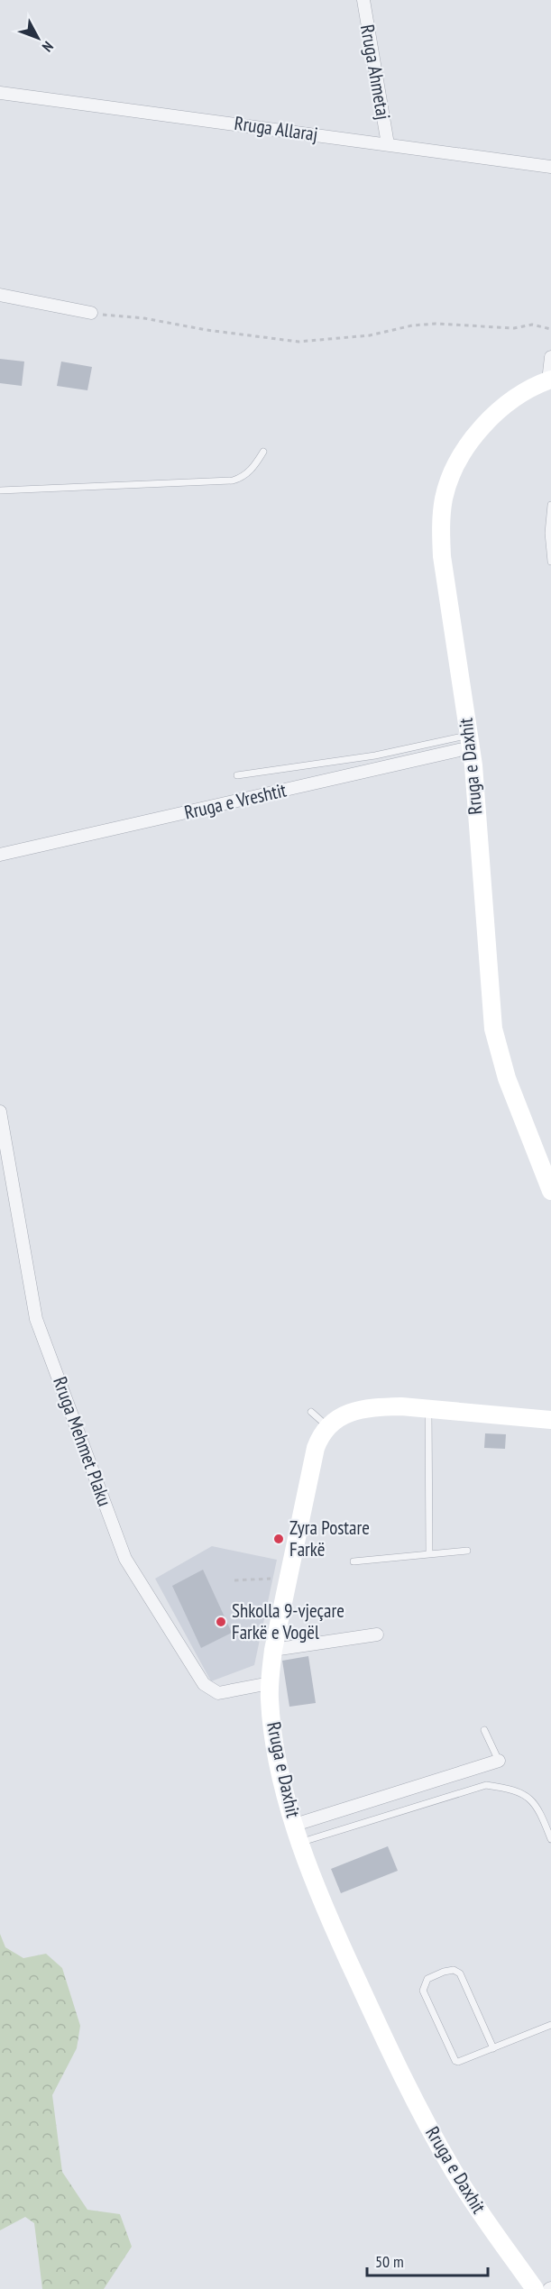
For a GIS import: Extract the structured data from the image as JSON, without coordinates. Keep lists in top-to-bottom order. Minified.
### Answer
{"streets":{"street":["Rruga Ahmetaj","Rruga Allaraj","Rruga e Daxhit","Rruga e Vreshtit","Rruga Mehmet Plaku"]},"crossings":[["Rruga Ahmetaj","Rruga Allaraj"],["Rruga e Daxhit","Rruga e Vreshtit"],["Rruga e Daxhit","Rruga Mehmet Plaku"]],"places":["Zyra Postare Farkë","Shkolla 9-vjeçare Farkë e Vogël"],"scale_bar":"50 m","north":"bottom right"}
